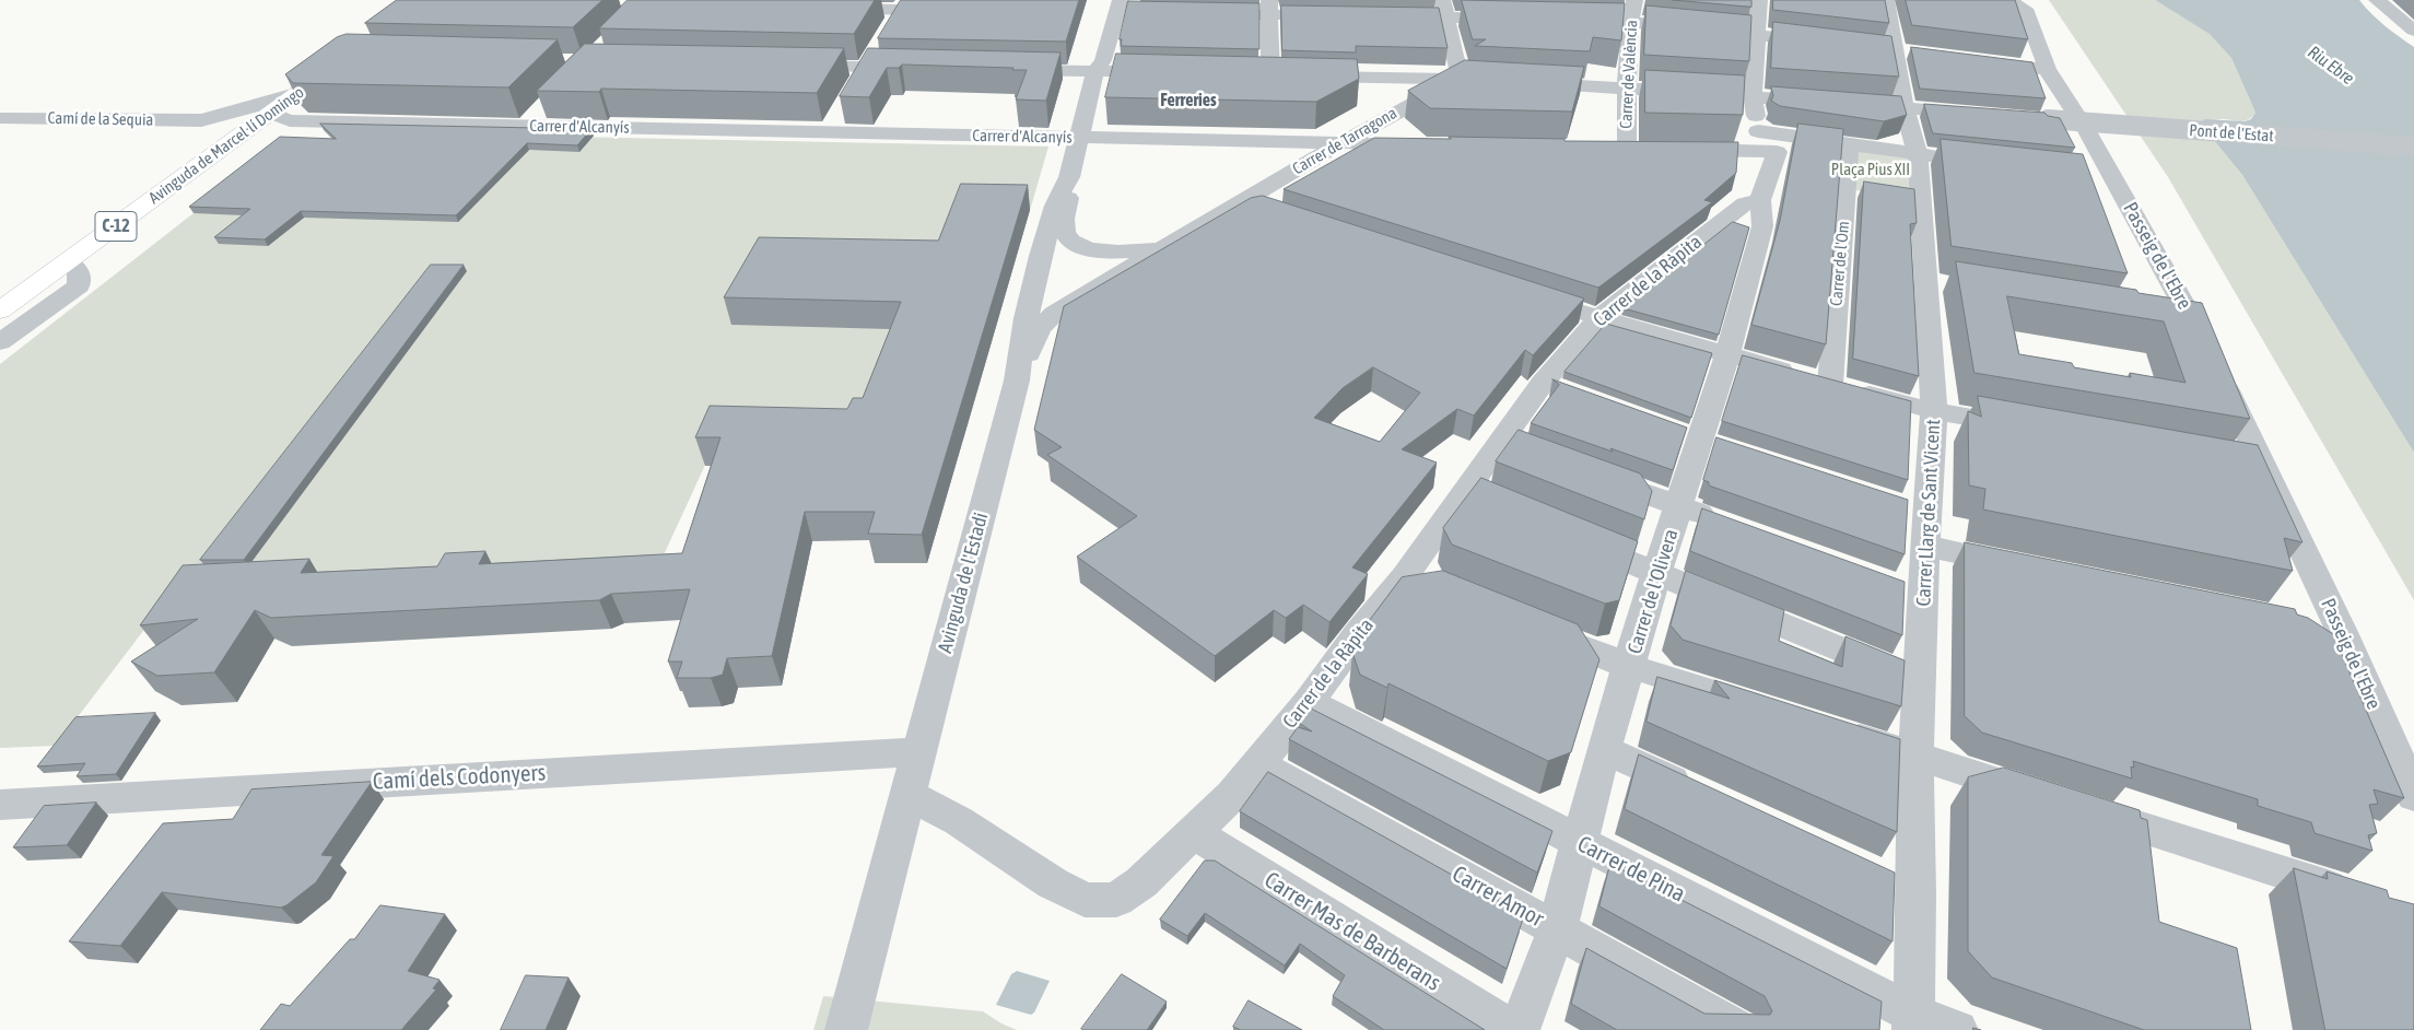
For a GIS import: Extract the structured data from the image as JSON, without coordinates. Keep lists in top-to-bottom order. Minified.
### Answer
{"streets":{"main road":["Avinguda de Marcel·lí Domingo","C-12"],"street":["Carrer de València","Camí de la Sequia","Carrer d'Alcanyís","Pont de l'Estat","Carrer de Tarragona","Passeig de l'Ebre","Carrer de l'Om","Carrer de la Ràpita","Carrer Llarg de Sant Vicent","Avinguda de l'Estadi","Carrer de l'Olivera","Camí dels Codonyers","Carrer de Pina","Carrer Amor","Carrer Mas de Barberans"]},"crossings":[["Carrer d'Alcanyís","Carrer de Tarragona"],["Carrer d'Alcanyís","Avinguda de Marcel·lí Domingo"],["Carrer d'Alcanyís","Avinguda de l'Estadi"],["Carrer de Tarragona","Avinguda de l'Estadi"],["Carrer de la Ràpita","Avinguda de l'Estadi"],["Carrer de la Ràpita","Carrer de l'Olivera"],["Carrer de la Ràpita","Carrer de Pina"],["Carrer de la Ràpita","Carrer Amor"],["Carrer de la Ràpita","Carrer Mas de Barberans"],["Carrer Llarg de Sant Vicent","Carrer de Pina"],["Avinguda de l'Estadi","Camí dels Codonyers"],["Carrer de l'Olivera","Carrer de Pina"],["Carrer de l'Olivera","Carrer Amor"]],"districts":["Ferreries"],"water":["Riu Ebre"],"parks":["Plaça Pius XII"]}
